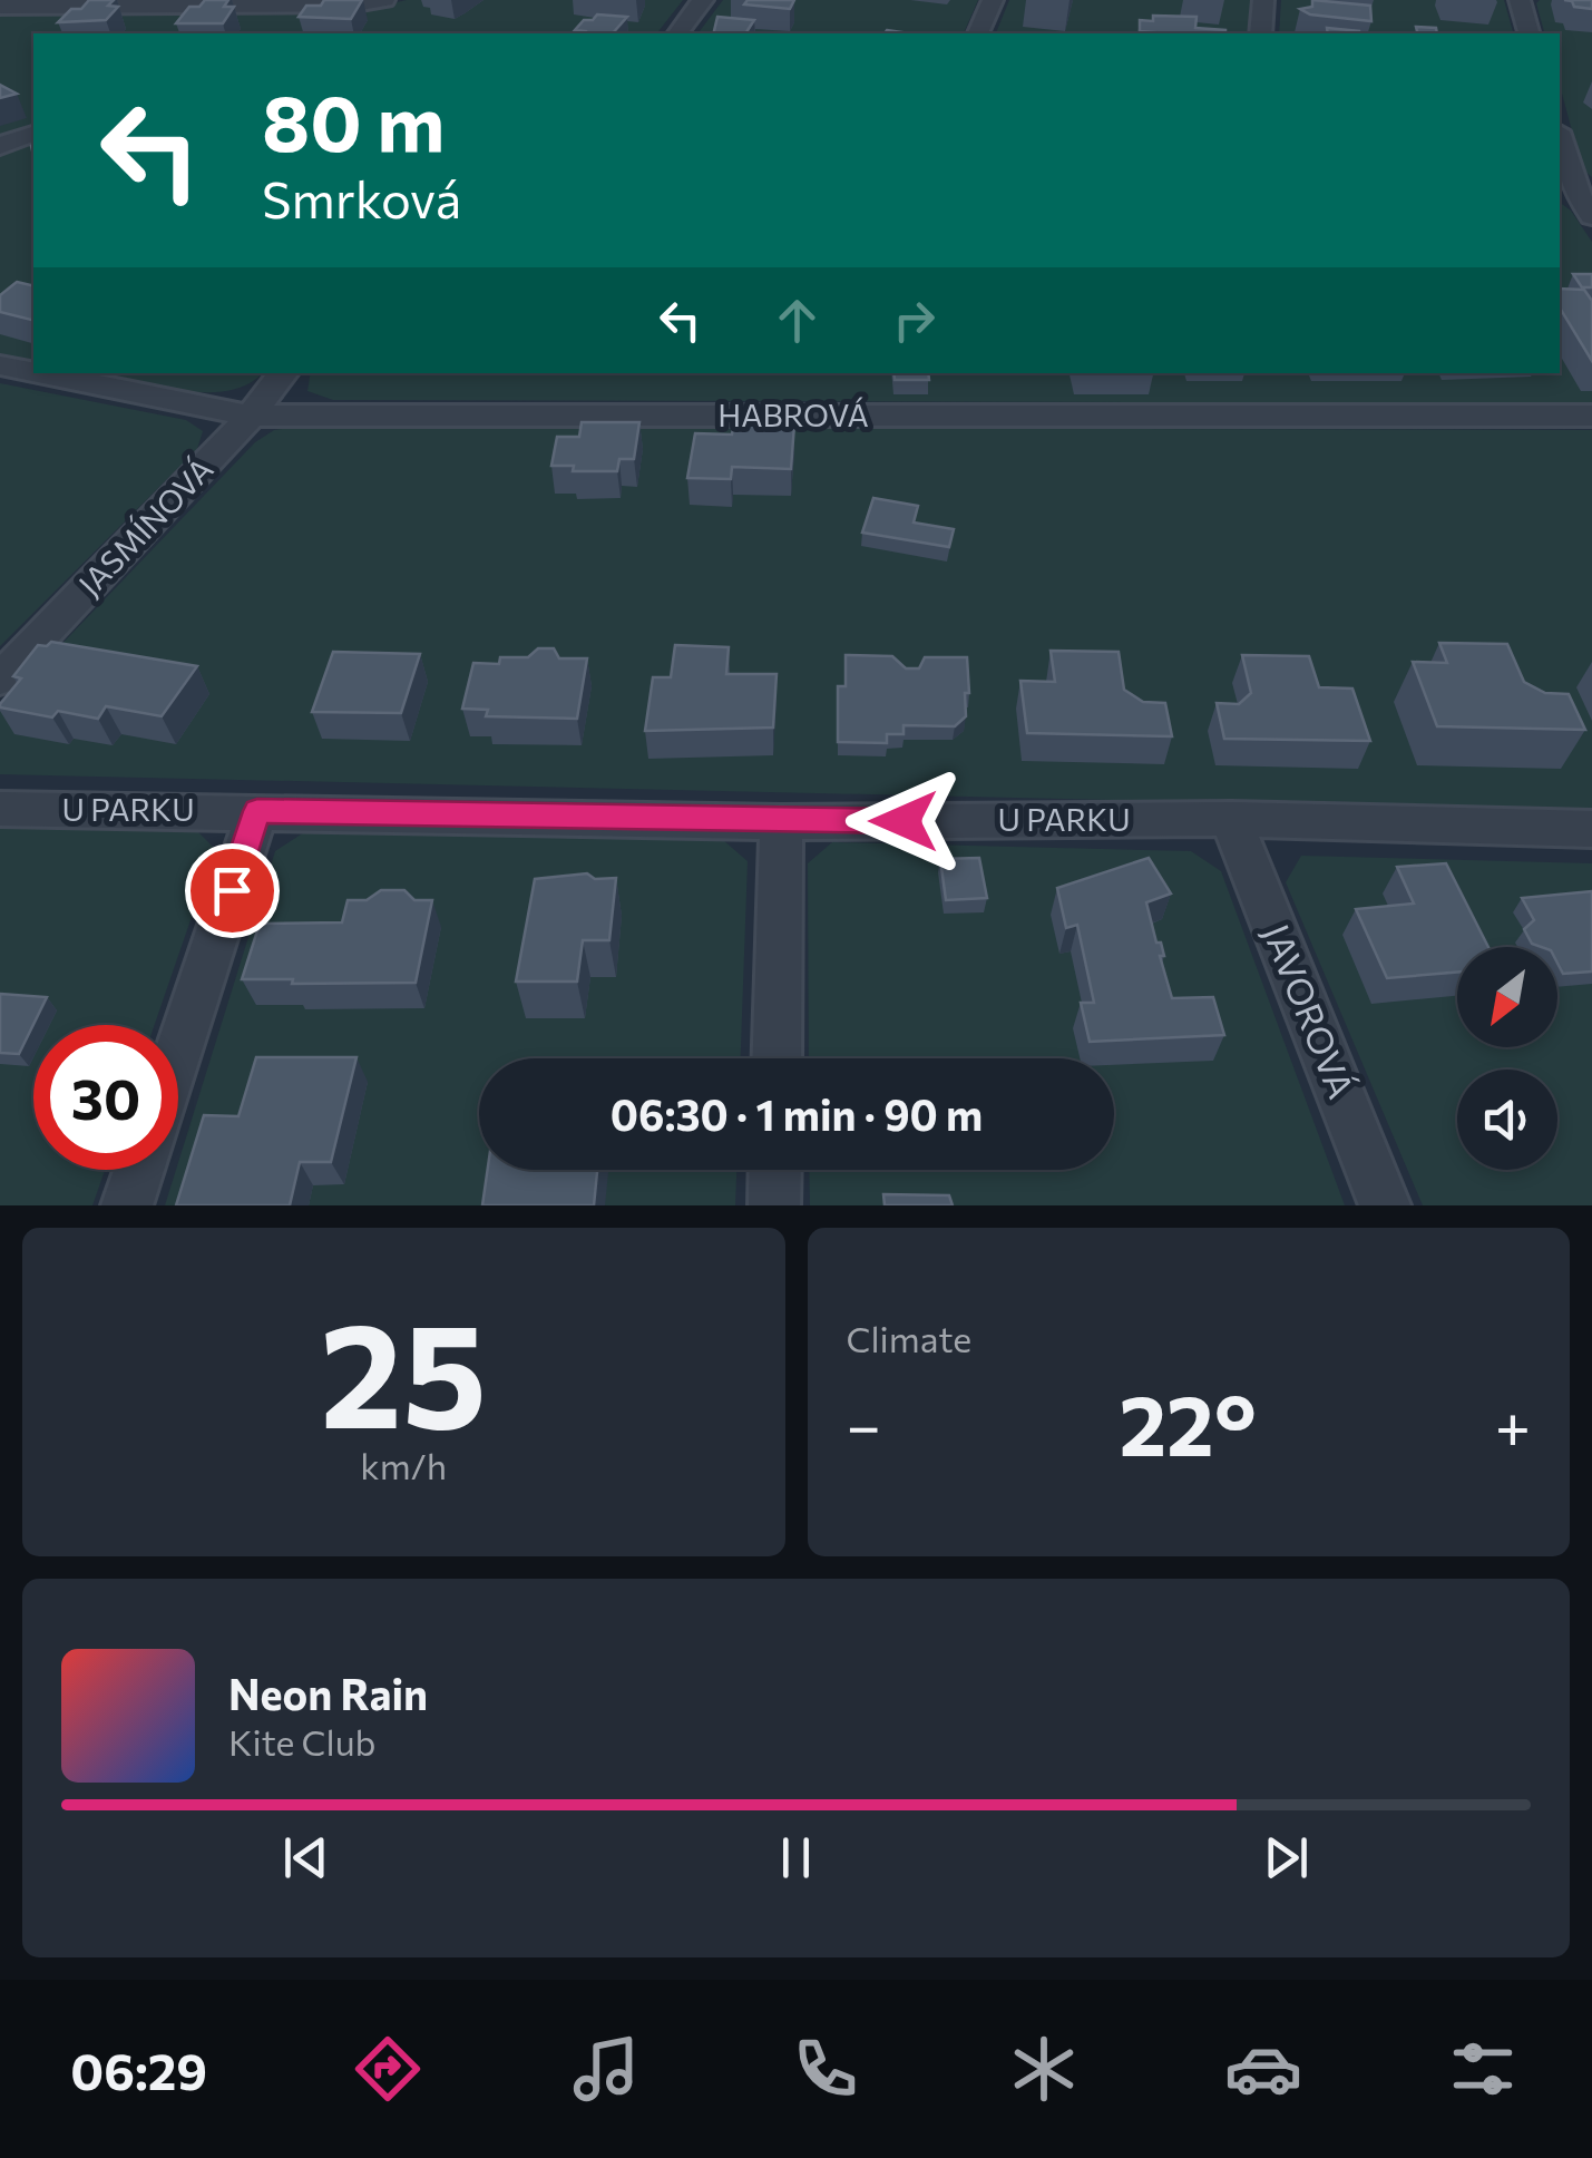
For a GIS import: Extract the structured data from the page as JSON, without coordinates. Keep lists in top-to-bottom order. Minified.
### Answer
{"streets":{"street":["HABROVÁ","JASMÍNOVÁ","U PARKU","JAVOROVÁ"]},"crossings":[["HABROVÁ","JASMÍNOVÁ"],["U PARKU","JAVOROVÁ"]],"north":"bottom left","page":{"turn":["80 m","Smrková"],"limit":"30","trip":"06:30 · 1 min · 90 m","tile":[["25","km/h"],"Climate"],"heat":["−","22°","+"],"song":["Neon Rain","Kite Club"],"tabs":"06:29"}}
